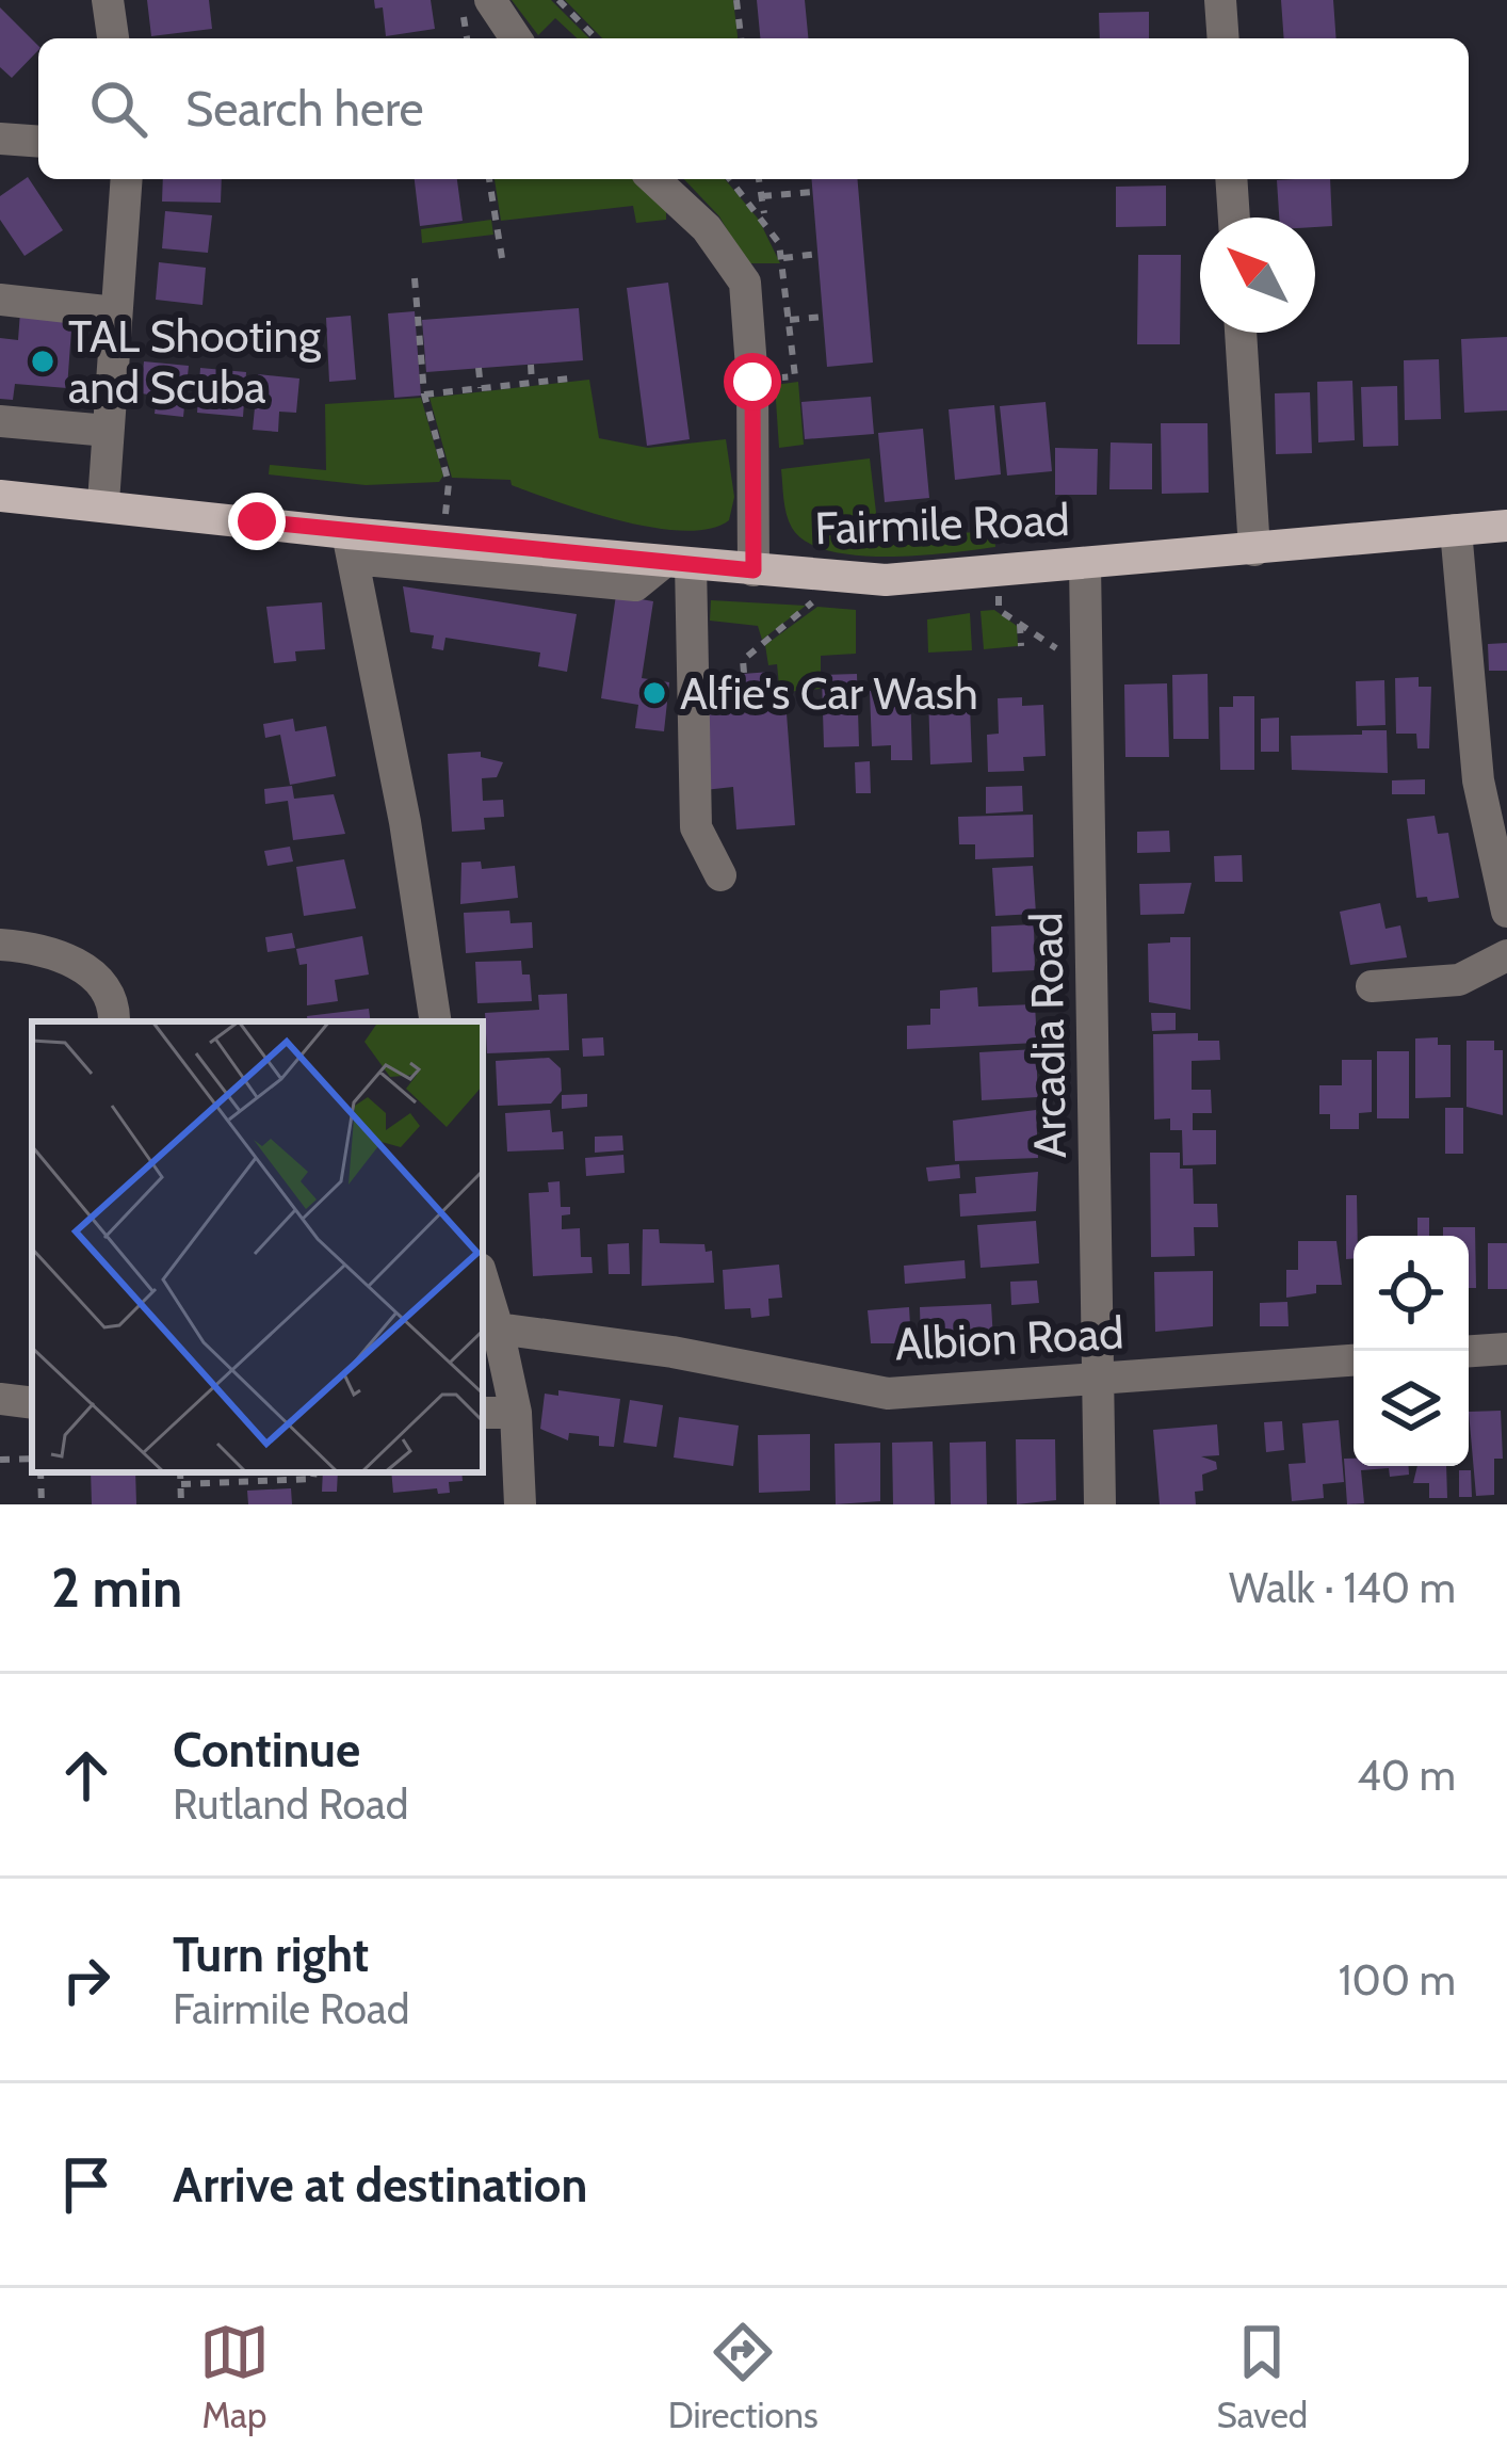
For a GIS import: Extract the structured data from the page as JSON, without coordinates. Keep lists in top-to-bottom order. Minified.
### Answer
{"streets":{"main road":["Fairmile Road"],"street":["Arcadia Road","Albion Road"]},"crossings":[["Fairmile Road","Arcadia Road"],["Arcadia Road","Albion Road"]],"places":["TAL Shooting and Scuba","Alfie's Car Wash"],"north":"top left","page":{"search":"Search here","heading":["2 min","Walk · 140 m"],"list":[["Continue","Rutland Road","40 m"],["Turn right","Fairmile Road","100 m"],"Arrive at destination"],"nav":["Map","Directions","Saved"]}}
